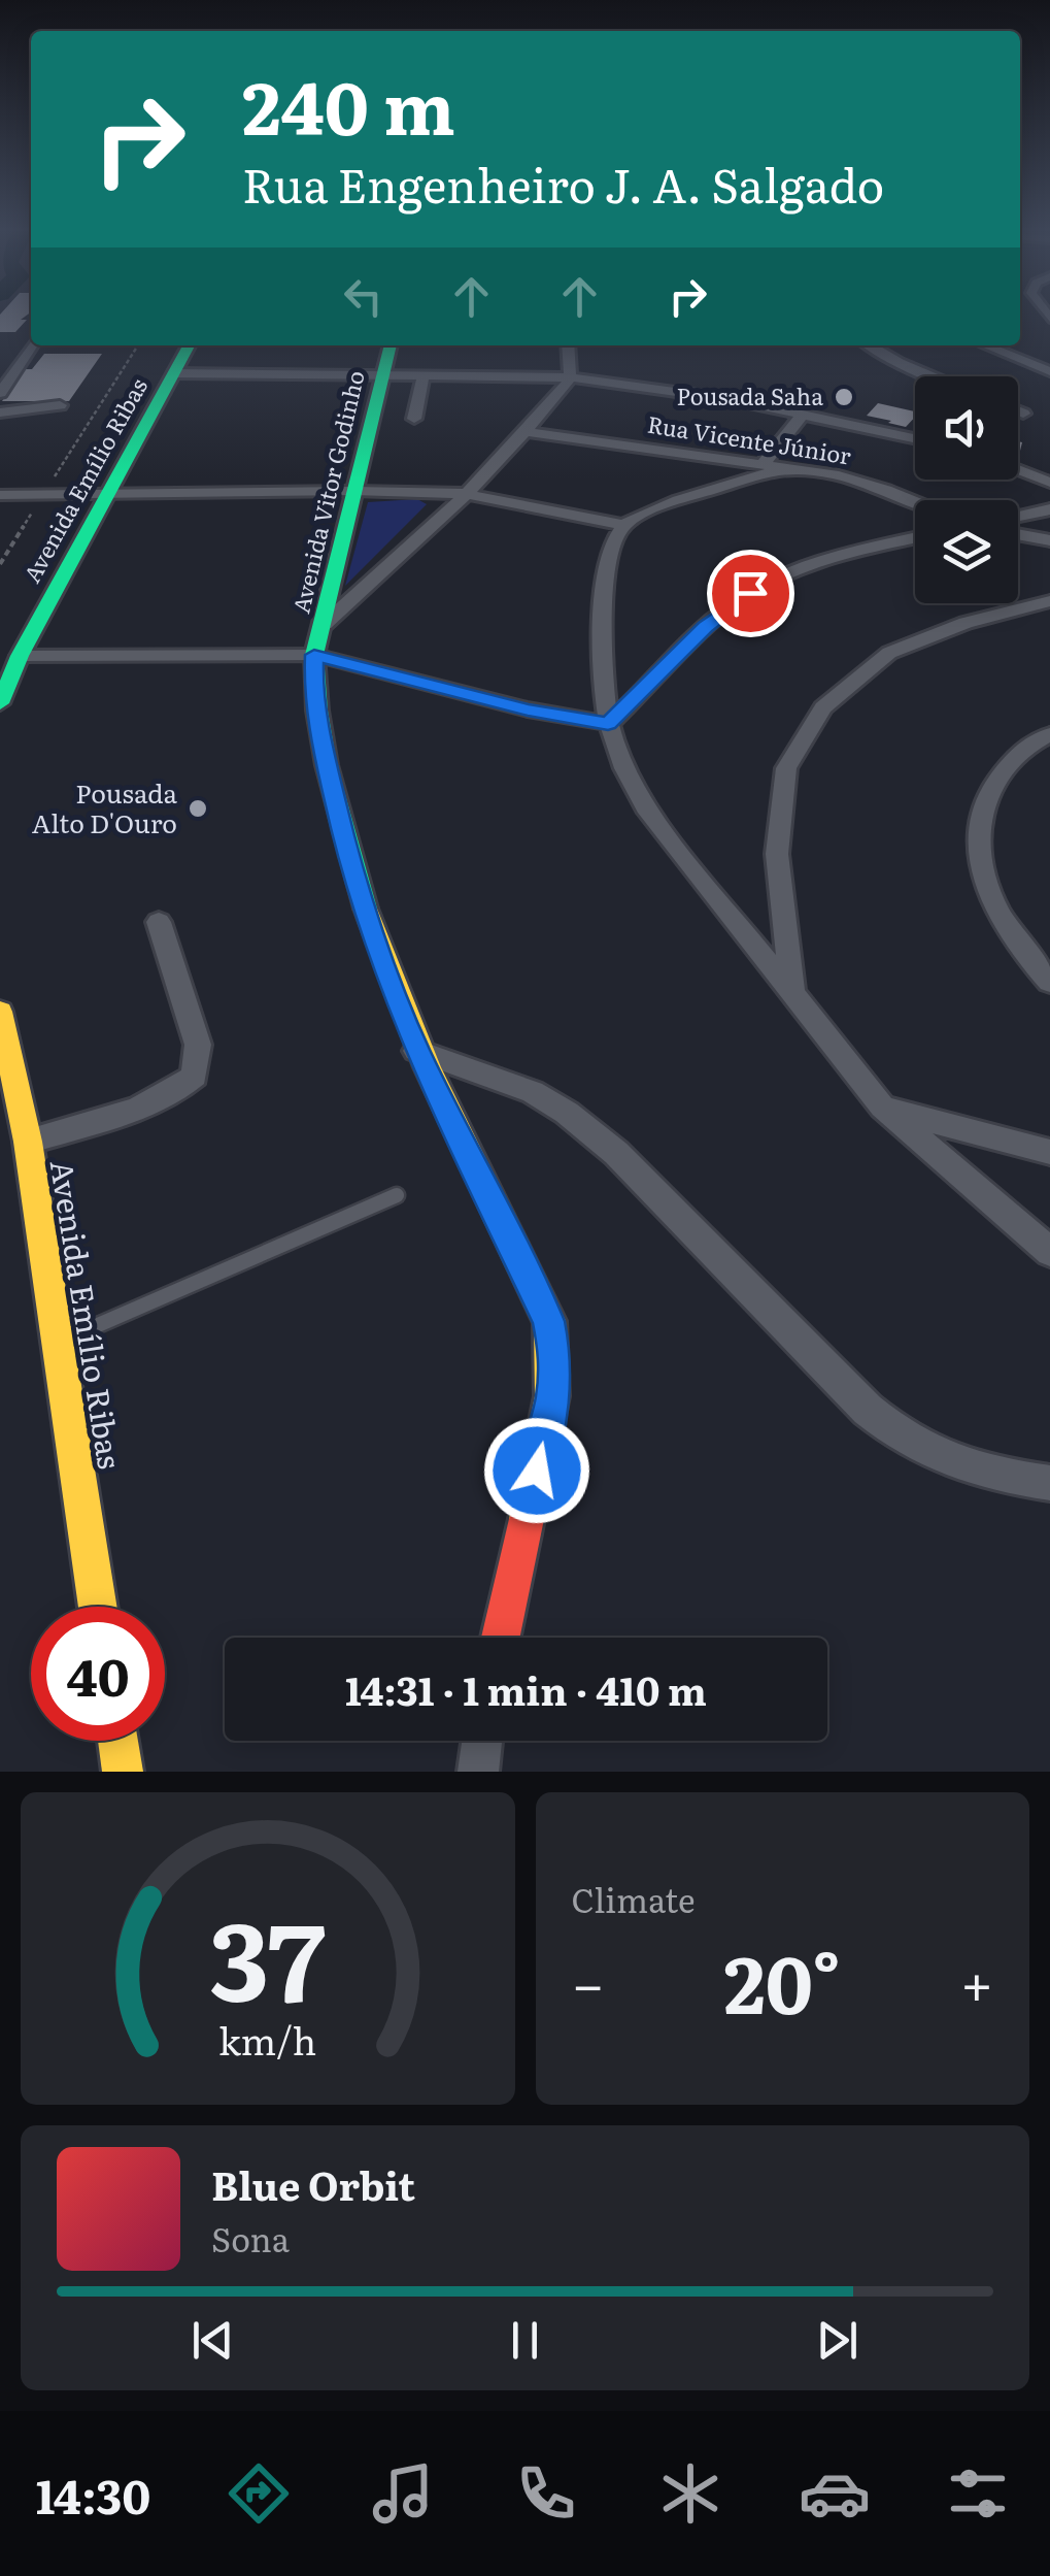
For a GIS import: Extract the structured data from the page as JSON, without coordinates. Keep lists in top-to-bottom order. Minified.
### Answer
{"streets":{"street":["Rua Vicente Júnior","Avenida Emílio Ribas","Avenida Vitor Godinho"]},"places":["Pousada Saha","Pousada Alto D'Ouro"],"page":{"turn":["240 m","Rua Engenheiro J. A. Salgado"],"limit":"40","trip":"14:31 · 1 min · 410 m","tile":"Climate","heat":["−","20°","+"],"song":["Blue Orbit","Sona"],"tabs":"14:30","gauge":["37","km/h"]}}
